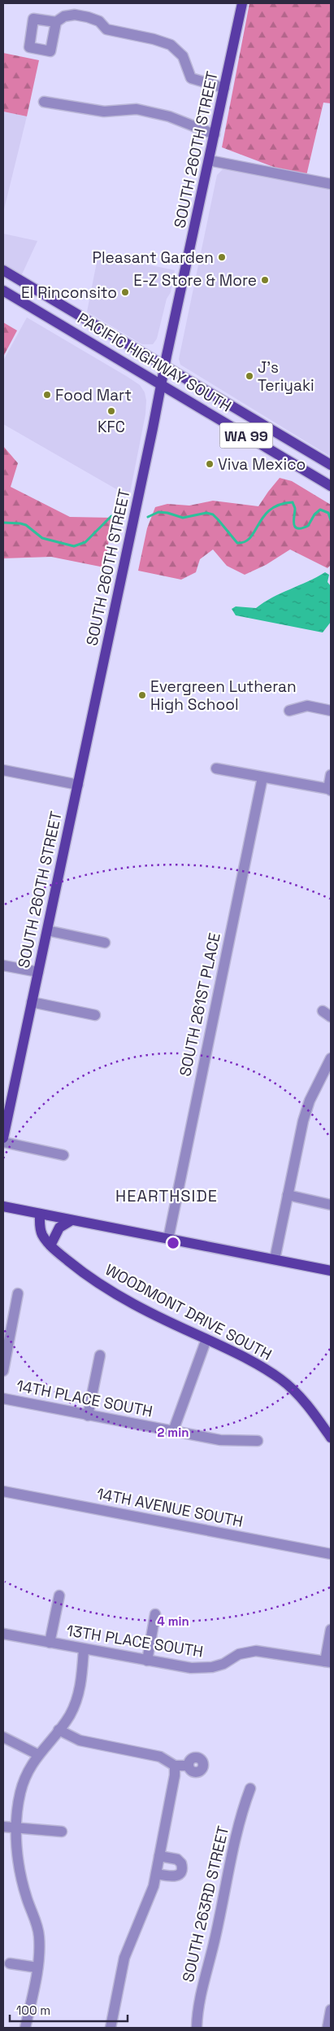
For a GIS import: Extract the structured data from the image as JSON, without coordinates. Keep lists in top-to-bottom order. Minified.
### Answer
{"streets":{"main road":["SOUTH 260TH STREET","PACIFIC HIGHWAY SOUTH","WA 99","WOODMONT DRIVE SOUTH"],"street":["SOUTH 261ST PLACE","14TH PLACE SOUTH","14TH AVENUE SOUTH","13TH PLACE SOUTH","SOUTH 263RD STREET"]},"crossings":[["SOUTH 260TH STREET","PACIFIC HIGHWAY SOUTH"]],"districts":["HEARTHSIDE"],"places":["Pleasant Garden","E-Z Store & More","El Rinconsito","J's Teriyaki","Food Mart","KFC","Viva Mexico","Evergreen Lutheran High School"],"scale_bar":"100 m","rings":["2 min","4 min"]}
